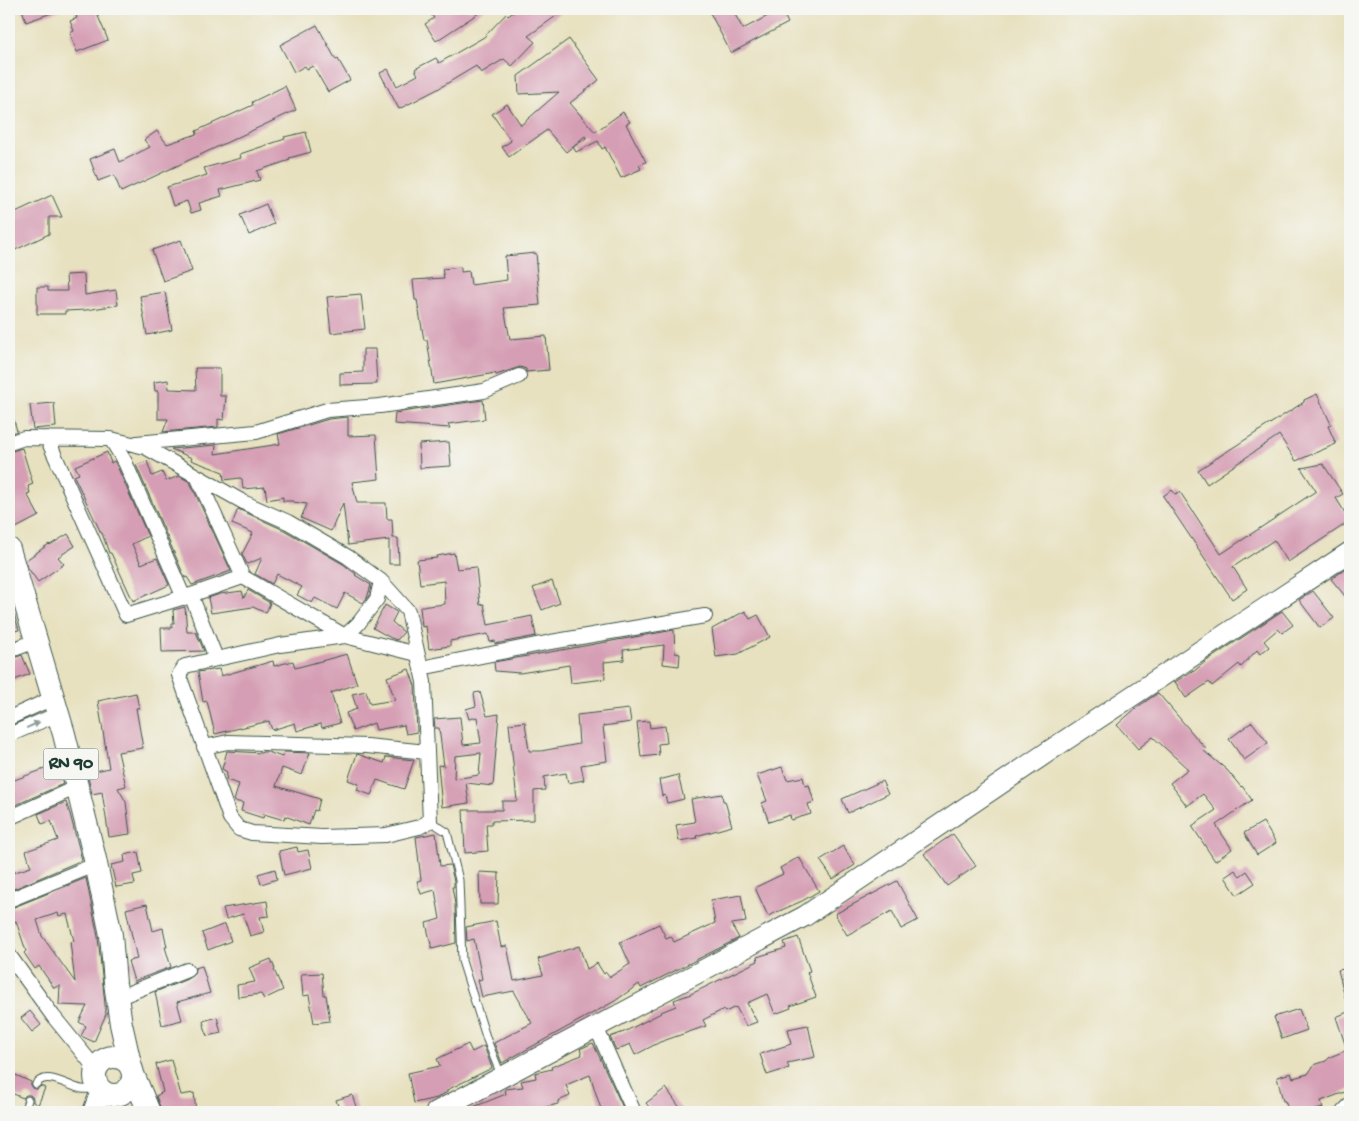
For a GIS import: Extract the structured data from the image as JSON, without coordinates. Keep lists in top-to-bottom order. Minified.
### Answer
{"streets":{"main road":["RN 90"]}}
